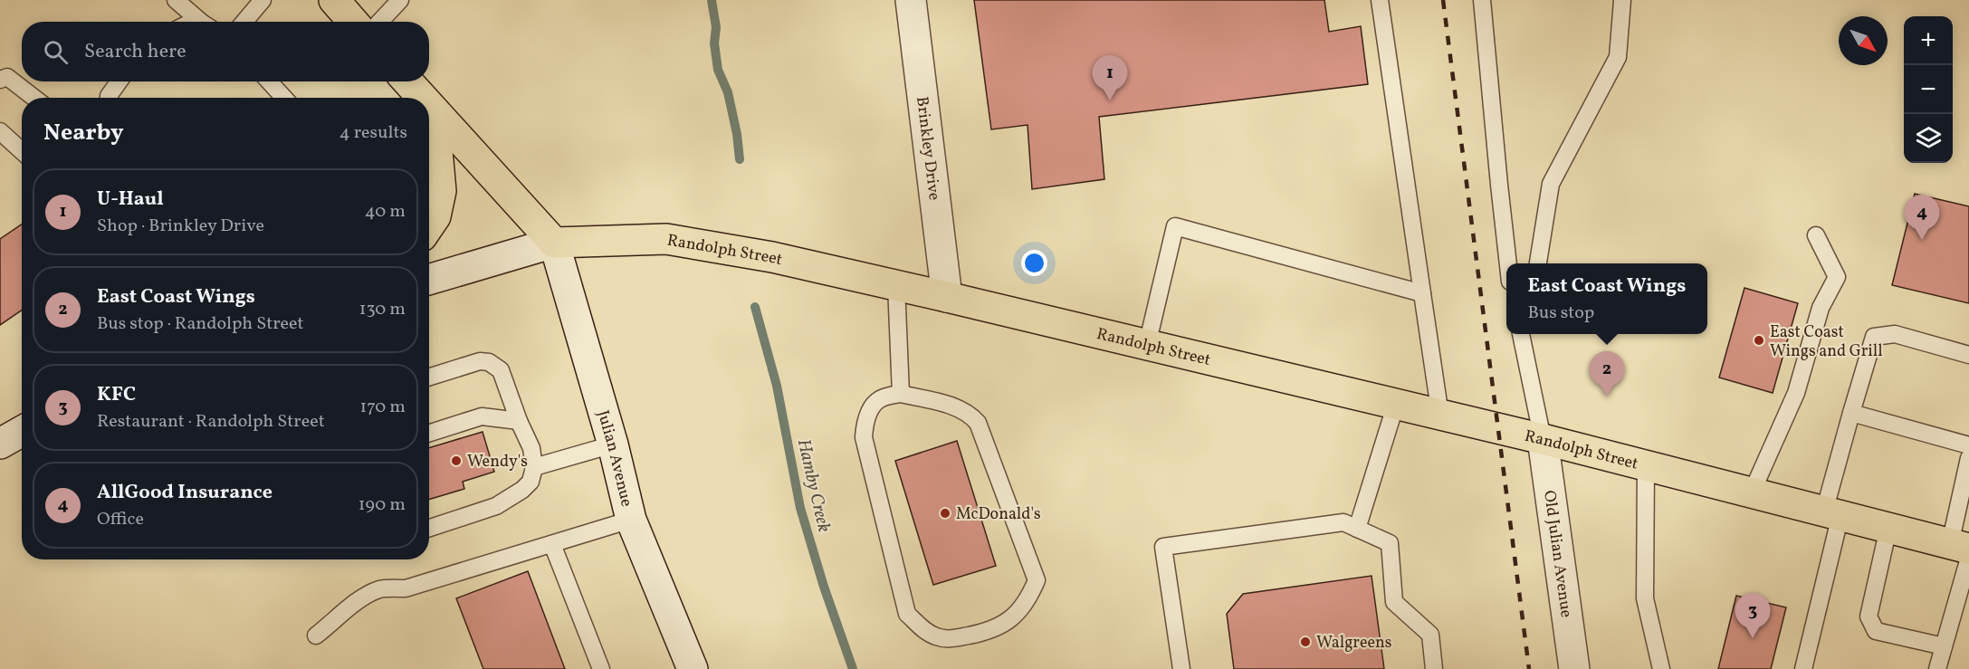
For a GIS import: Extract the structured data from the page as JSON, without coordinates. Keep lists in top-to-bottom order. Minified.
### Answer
{"streets":{"main road":["Randolph Street"],"street":["Brinkley Drive","Julian Avenue","Old Julian Avenue"]},"crossings":[["Brinkley Drive","Randolph Street"],["Randolph Street","Julian Avenue"],["Randolph Street","Old Julian Avenue"]],"water":["Hamby Creek"],"places":["East Coast Wings and Grill","Wendy's","McDonald's","Walgreens"],"north":"bottom right","page":{"map_buttons":["+","−"],"search":"Search here","pins":["1","4","2","3"],"heading":["Nearby","4 results"],"list":[{"mark":"1","name":"U-Haul","note":"Shop · Brinkley Drive","value":"40 m"},{"mark":"2","name":"East Coast Wings","note":"Bus stop · Randolph Street","value":"130 m"},{"mark":"3","name":"KFC","note":"Restaurant · Randolph Street","value":"170 m"},{"mark":"4","name":"AllGood Insurance","note":"Office","value":"190 m"}],"popup":["East Coast Wings","Bus stop"]}}
